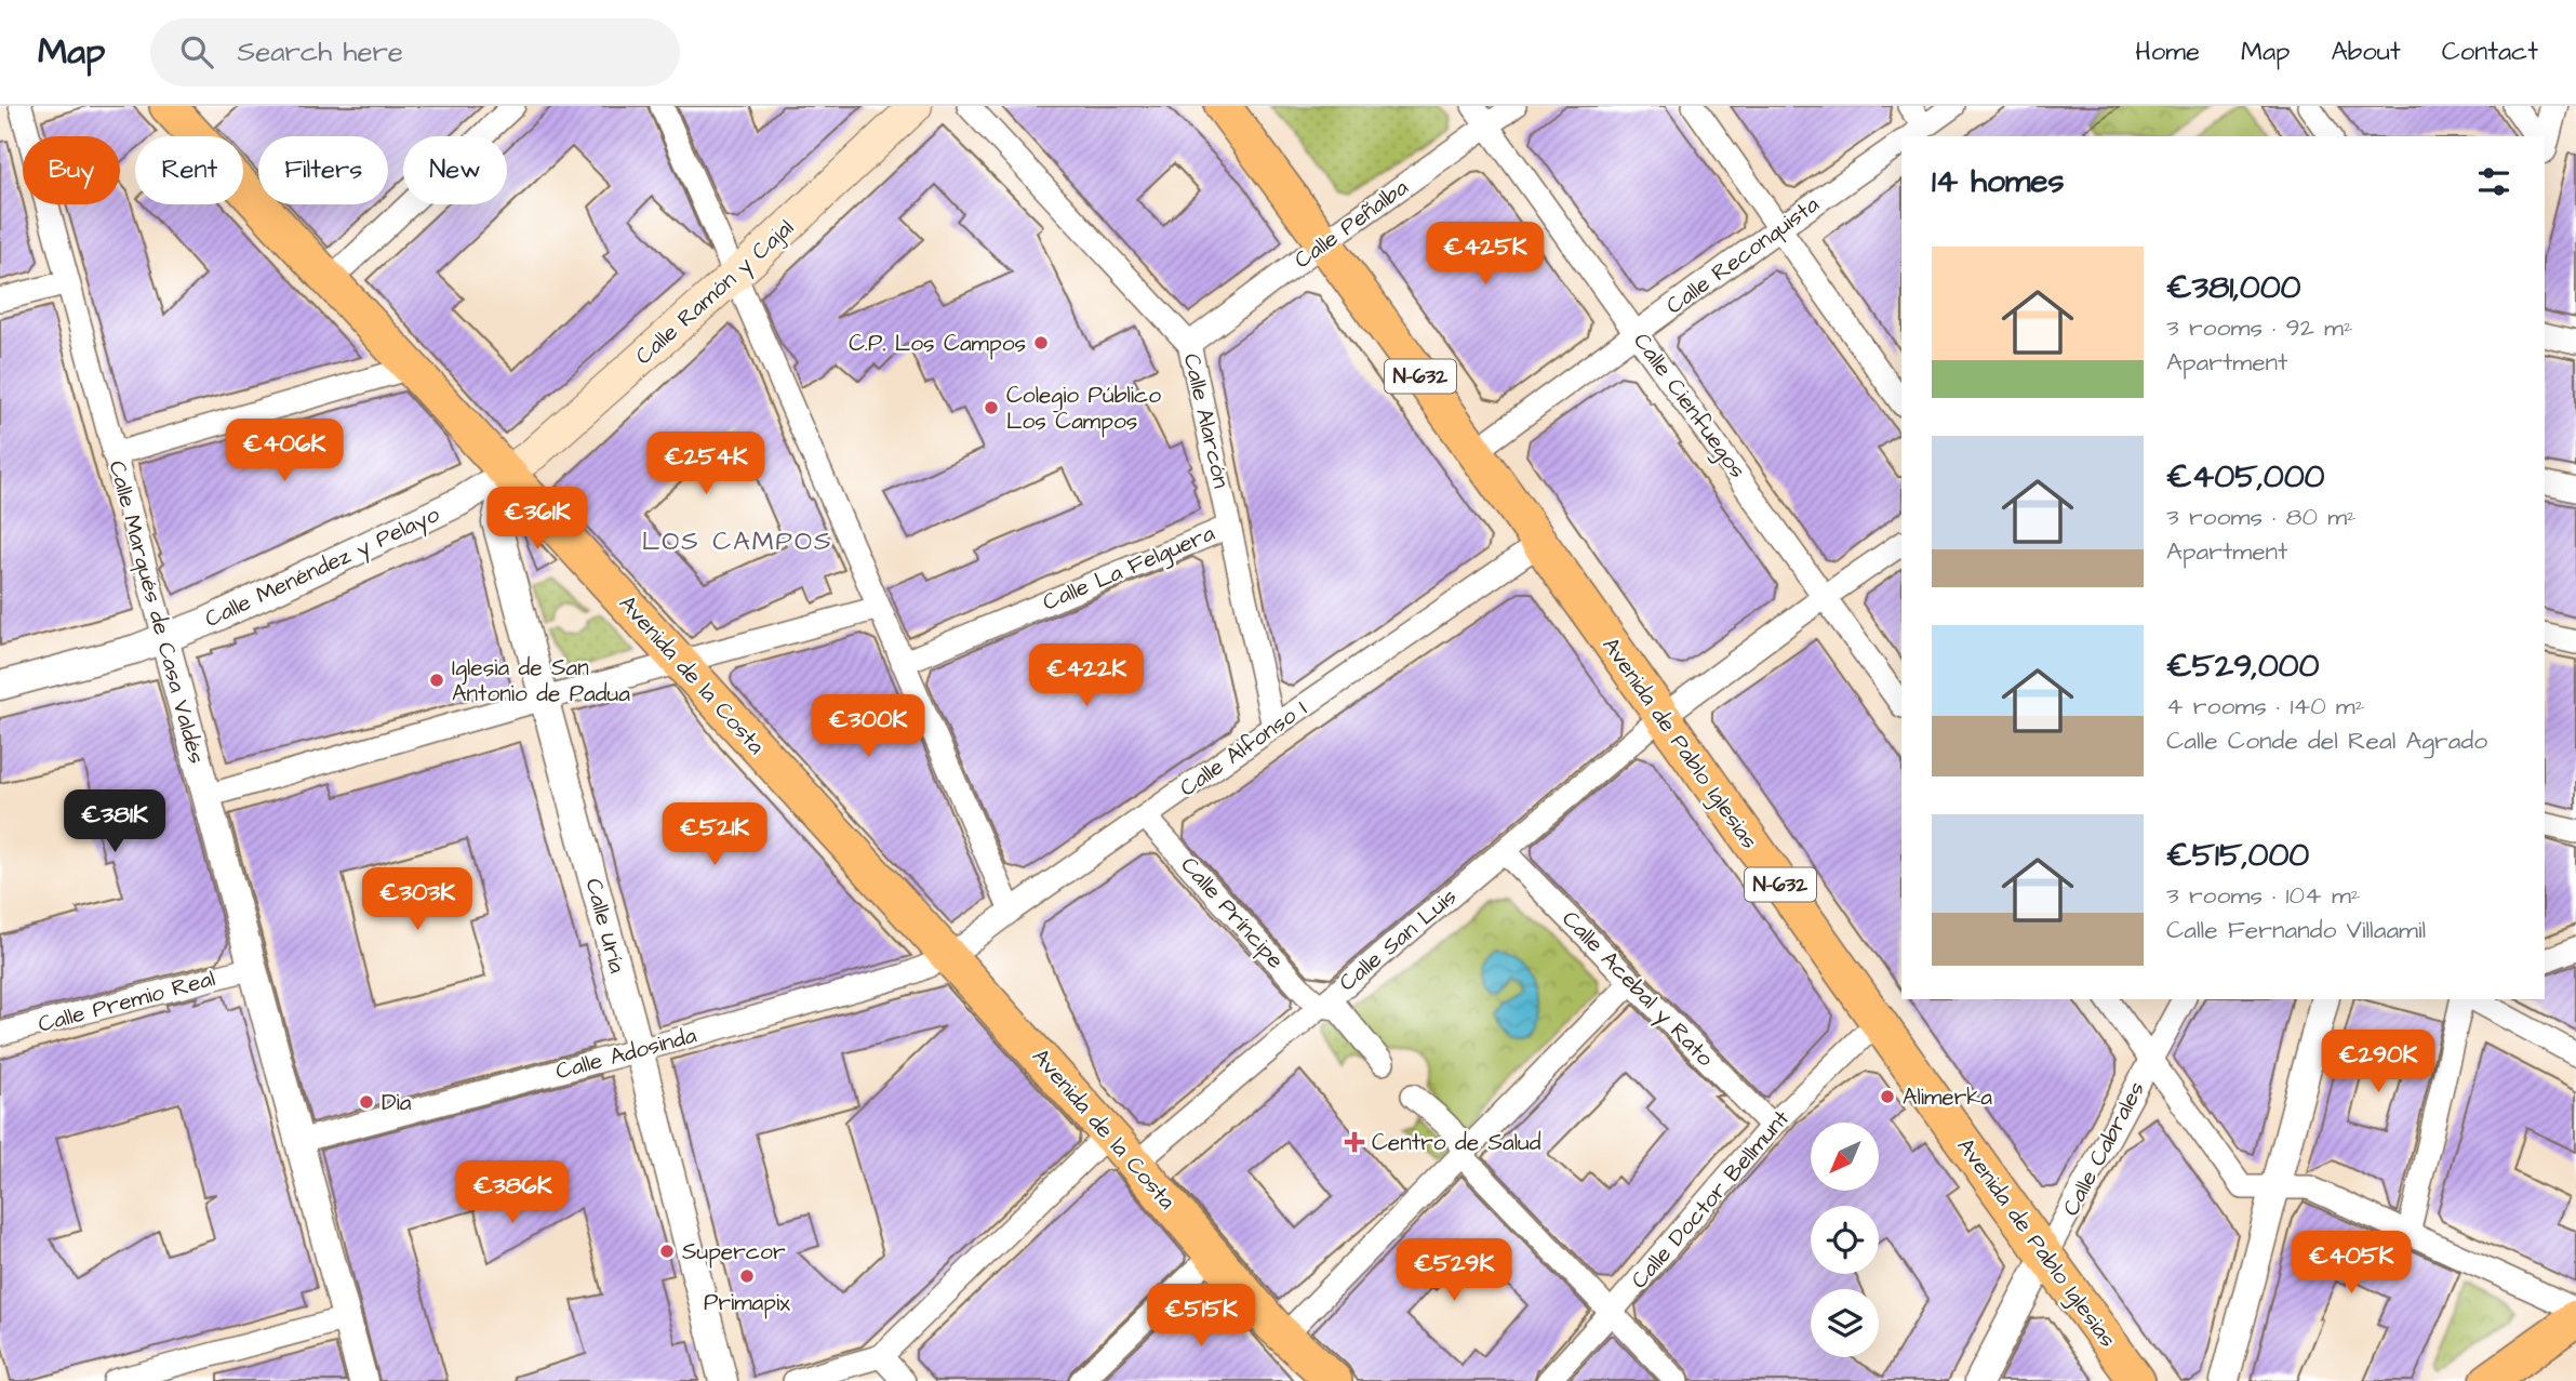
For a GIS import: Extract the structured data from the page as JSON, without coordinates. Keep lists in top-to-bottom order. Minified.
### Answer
{"streets":{"main road":["Calle Ramón y Cajal","N-632","Avenida de la Costa","Avenida de Pablo Iglesias"],"street":["Calle Peñalba","Calle Reconquista","Calle Cienfuegos","Calle Alarcón","Calle Menéndez y Pelayo","Calle La Felguera","Calle Marqués de Casa Valdés","Calle Alfonso I","Calle Príncipe","Calle Uría","Calle San Luis","Calle Acebal y Rato","Calle Premio Real","Calle Adosinda","Calle Cabrales","Calle Doctor Bellmunt"]},"crossings":[["Calle Peñalba","Calle Cienfuegos"],["Calle Peñalba","Calle Alarcón"],["Calle Peñalba","Avenida de Pablo Iglesias"],["Calle Reconquista","Calle Cienfuegos"],["Calle Reconquista","Avenida de Pablo Iglesias"],["Calle Ramón y Cajal","Calle Menéndez y Pelayo"],["Calle Ramón y Cajal","Avenida de la Costa"],["Calle Ramón y Cajal","Calle Uría"],["Calle Cienfuegos","Calle San Luis"],["Calle Alarcón","Calle La Felguera"],["Calle Alarcón","Calle Alfonso I"],["Calle Menéndez y Pelayo","Calle Marqués de Casa Valdés"],["Calle Menéndez y Pelayo","Avenida de la Costa"],["Calle Menéndez y Pelayo","Calle Uría"],["Calle Marqués de Casa Valdés","Calle Premio Real"],["Calle Marqués de Casa Valdés","Calle Adosinda"],["Avenida de la Costa","Calle Alfonso I"],["Avenida de la Costa","Calle Uría"],["Avenida de la Costa","Calle San Luis"],["Avenida de la Costa","Calle Adosinda"],["Avenida de Pablo Iglesias","Calle Alfonso I"],["Avenida de Pablo Iglesias","Calle San Luis"],["Avenida de Pablo Iglesias","Calle Cabrales"],["Avenida de Pablo Iglesias","Calle Doctor Bellmunt"],["Calle Alfonso I","Calle Príncipe"],["Calle Alfonso I","Calle Adosinda"],["Calle Príncipe","Calle San Luis"],["Calle Uría","Calle Adosinda"],["Calle San Luis","Calle Acebal y Rato"],["Calle Acebal y Rato","Calle Doctor Bellmunt"]],"districts":["LOS CAMPOS"],"places":{"other":["C.P. Los Campos","Colegio Público Los Campos","Iglesia de San Antonio de Padua","Alimerka","Dia","Supercor","Primapix"],"health":["Centro de Salud"]},"north":"bottom left","page":{"header":"Map","search":"Search here","nav":["Home","Map","About","Contact"],"chip":["Buy","Rent","Filters","New"],"heading":"14 homes","price":["€425K","€406K","€254K","€361K","€422K","€300K","€381K","€521K","€303K","€290K","€386K","€405K","€529K","€515K"],"list":[{"name":"€381,000","note":"3 rooms · 92 m² · Apartment"},{"name":"€405,000","note":"3 rooms · 80 m² · Apartment"},{"name":"€529,000","note":"4 rooms · 140 m² · Calle Conde del Real Agrado"},{"name":"€515,000","note":"3 rooms · 104 m² · Calle Fernando Villaamil"}]}}
